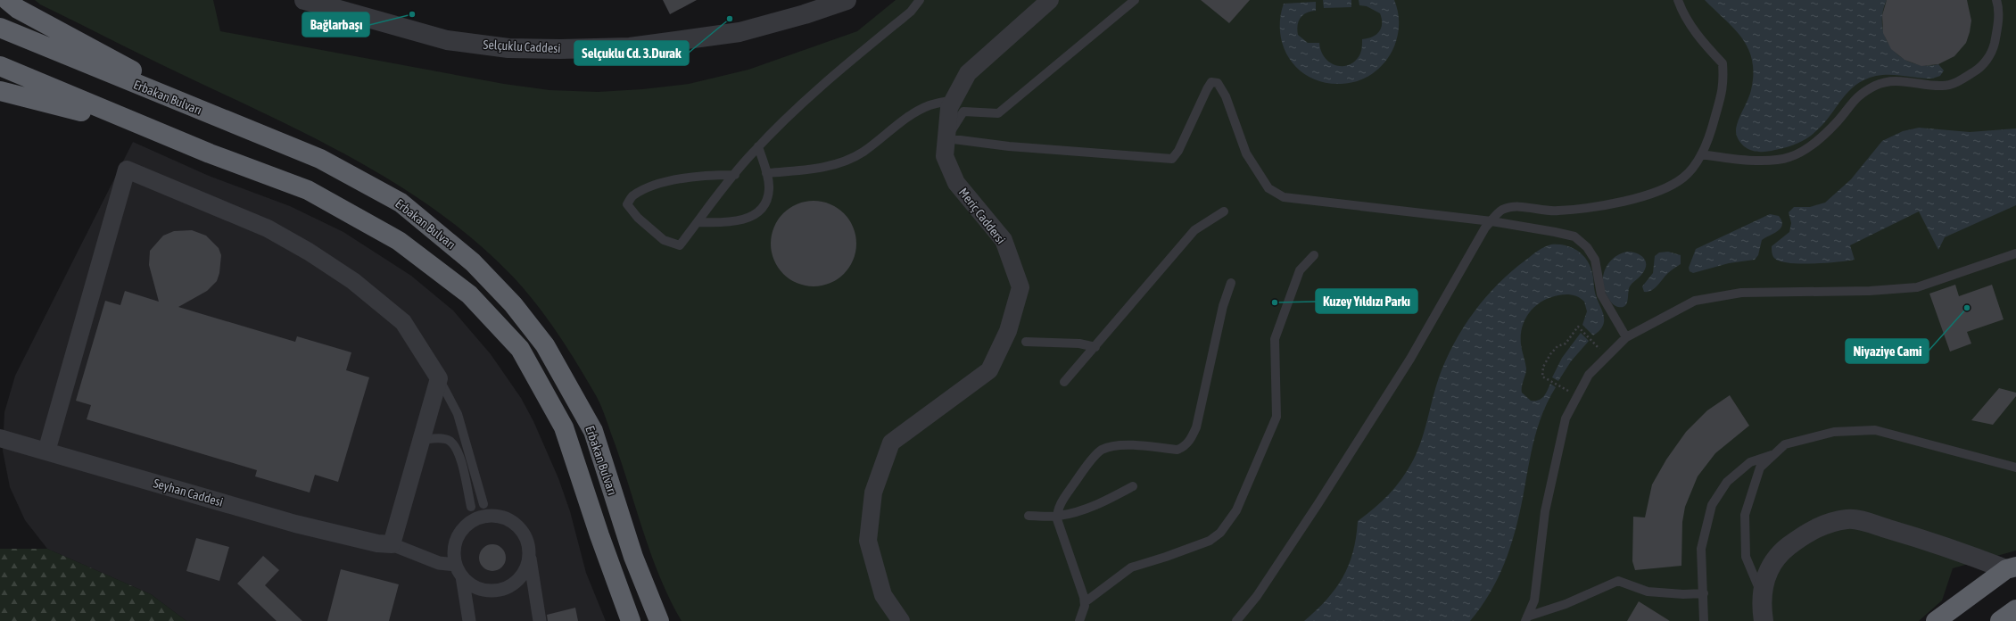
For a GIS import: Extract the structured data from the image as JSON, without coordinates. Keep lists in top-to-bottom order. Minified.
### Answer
{"streets":{"highway":["Erbakan Bulvarı"],"street":["Selçuklu Caddesi","Meriç Caddersi","Seyhan Caddesi"]},"places":["Bağlarbaşı","Selçuklu Cd. 3.Durak","Kuzey Yıldızı Parkı","Niyaziye Cami"]}
